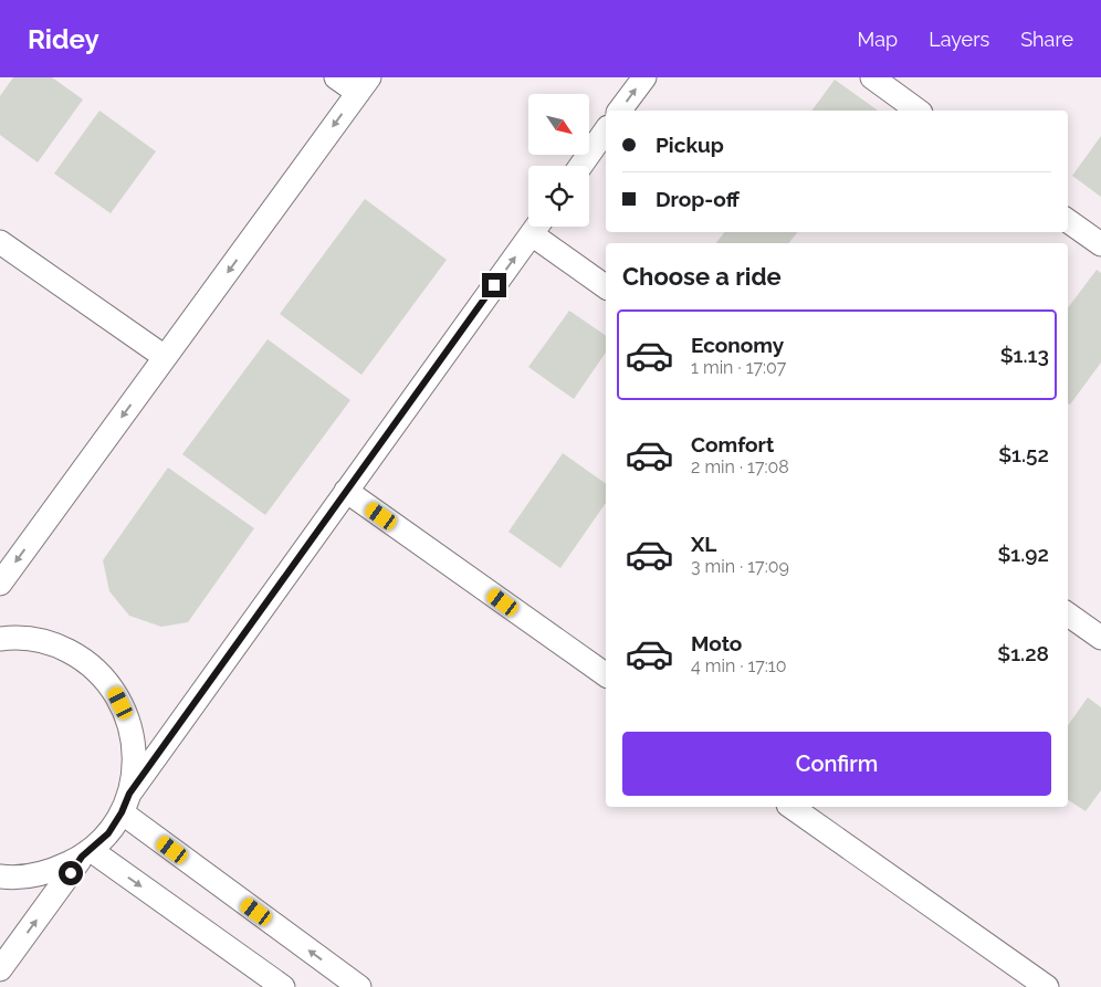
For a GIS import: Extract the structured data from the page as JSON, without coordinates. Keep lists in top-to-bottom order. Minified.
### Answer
{"north":"bottom right","page":{"header":"Ridey","nav":["Map","Layers","Share"],"banner":["Pickup","Drop-off"],"heading":"Choose a ride","list":[{"name":"Economy","note":"1 min · 17:07","value":"$1.13"},{"name":"Comfort","note":"2 min · 17:08","value":"$1.52"},{"name":"XL","note":"3 min · 17:09","value":"$1.92"},{"name":"Moto","note":"4 min · 17:10","value":"$1.28"}],"buttons":"Confirm"}}
